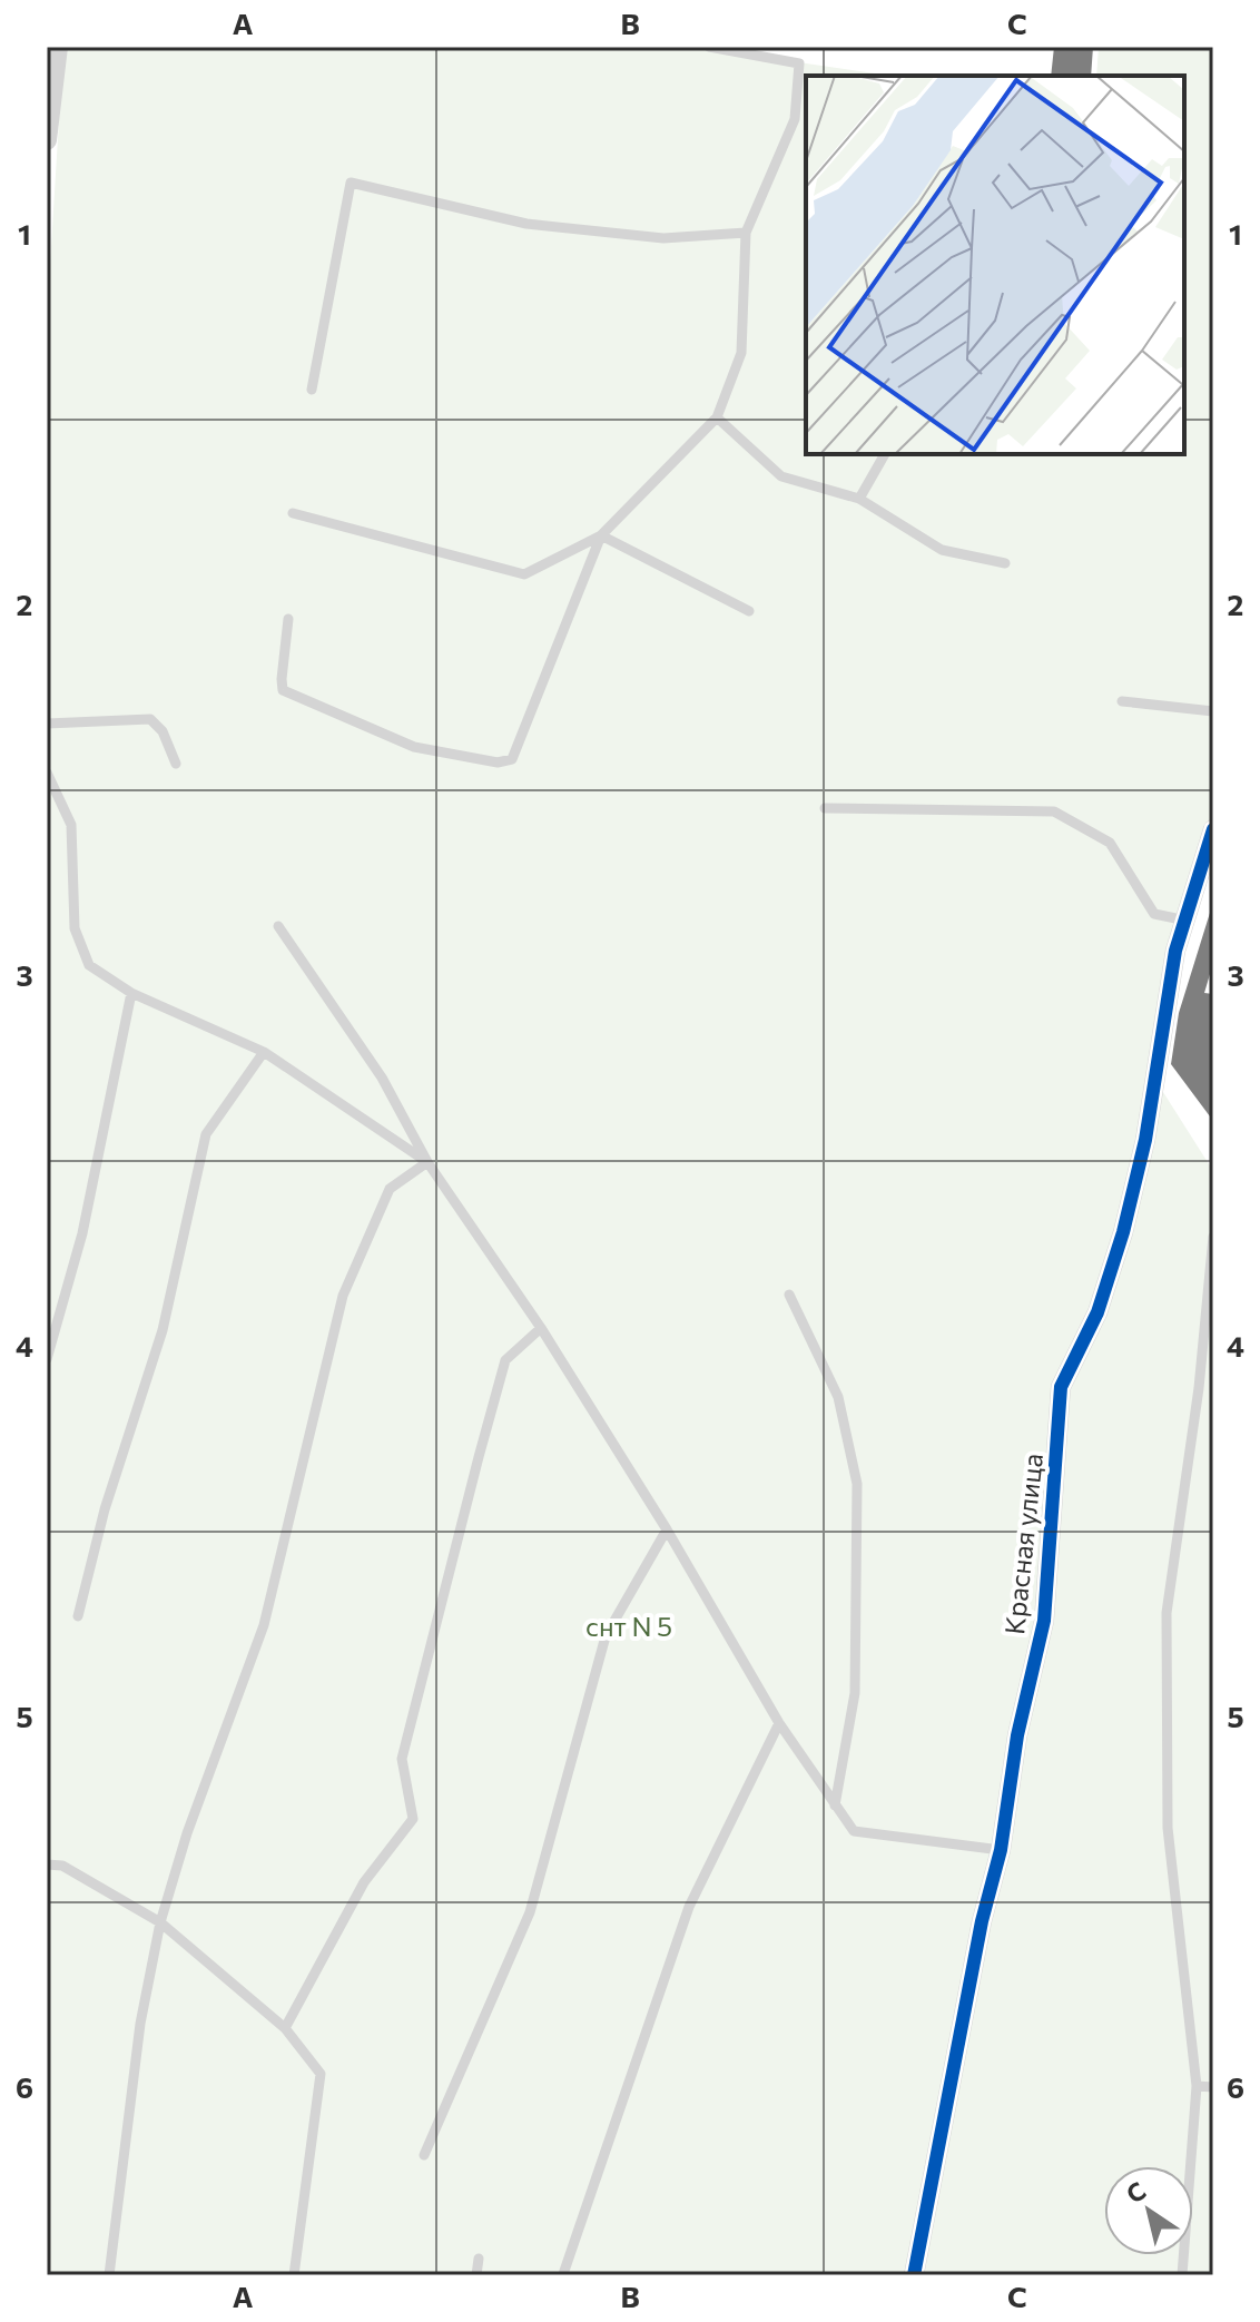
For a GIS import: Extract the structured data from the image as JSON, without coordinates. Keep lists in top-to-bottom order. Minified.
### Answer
{"streets":{"street":["Красная улица"]},"parks":["снт N 5"],"north":"top left","grid":{"columns":["A","B","C"],"rows":["1","2","3","4","5","6"]}}
